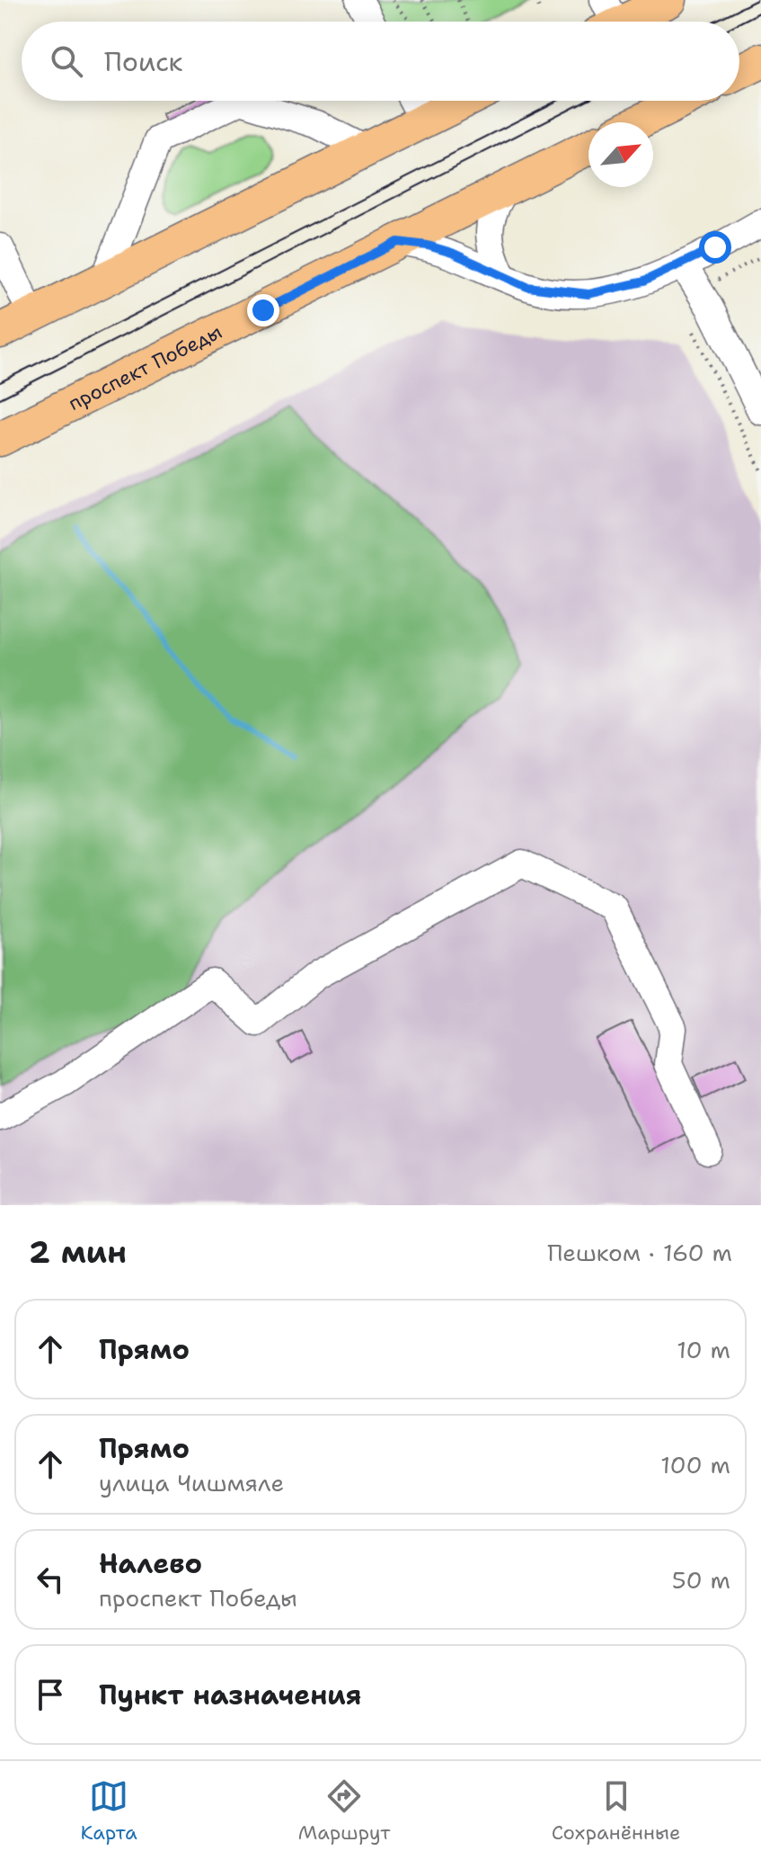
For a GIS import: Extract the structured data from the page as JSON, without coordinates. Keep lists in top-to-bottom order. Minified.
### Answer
{"streets":{"main road":["проспект Победы"]},"north":"top right","page":{"search":"Поиск","heading":["2 мин","Пешком · 160 m"],"list":[["Прямо","10 m"],["Прямо","улица Чишмяле","100 m"],["Налево","проспект Победы","50 m"],"Пункт назначения"],"nav":["Карта","Маршрут","Сохранённые"]}}
